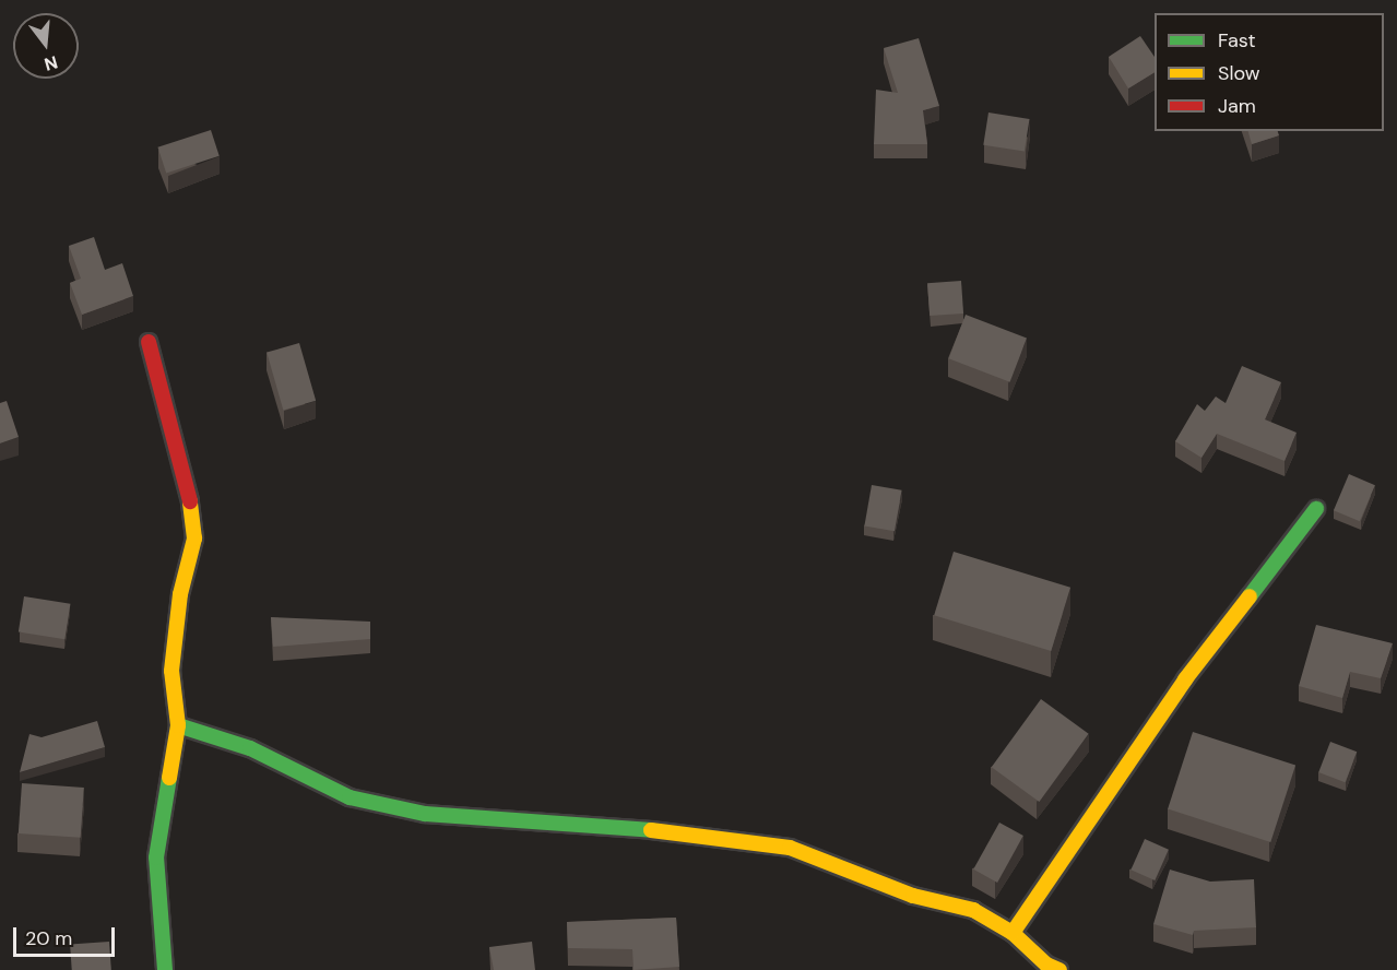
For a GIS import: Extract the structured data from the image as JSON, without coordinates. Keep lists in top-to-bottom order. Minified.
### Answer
{"legend":["Fast","Slow","Jam"],"scale_bar":"20 m","north":"bottom"}
